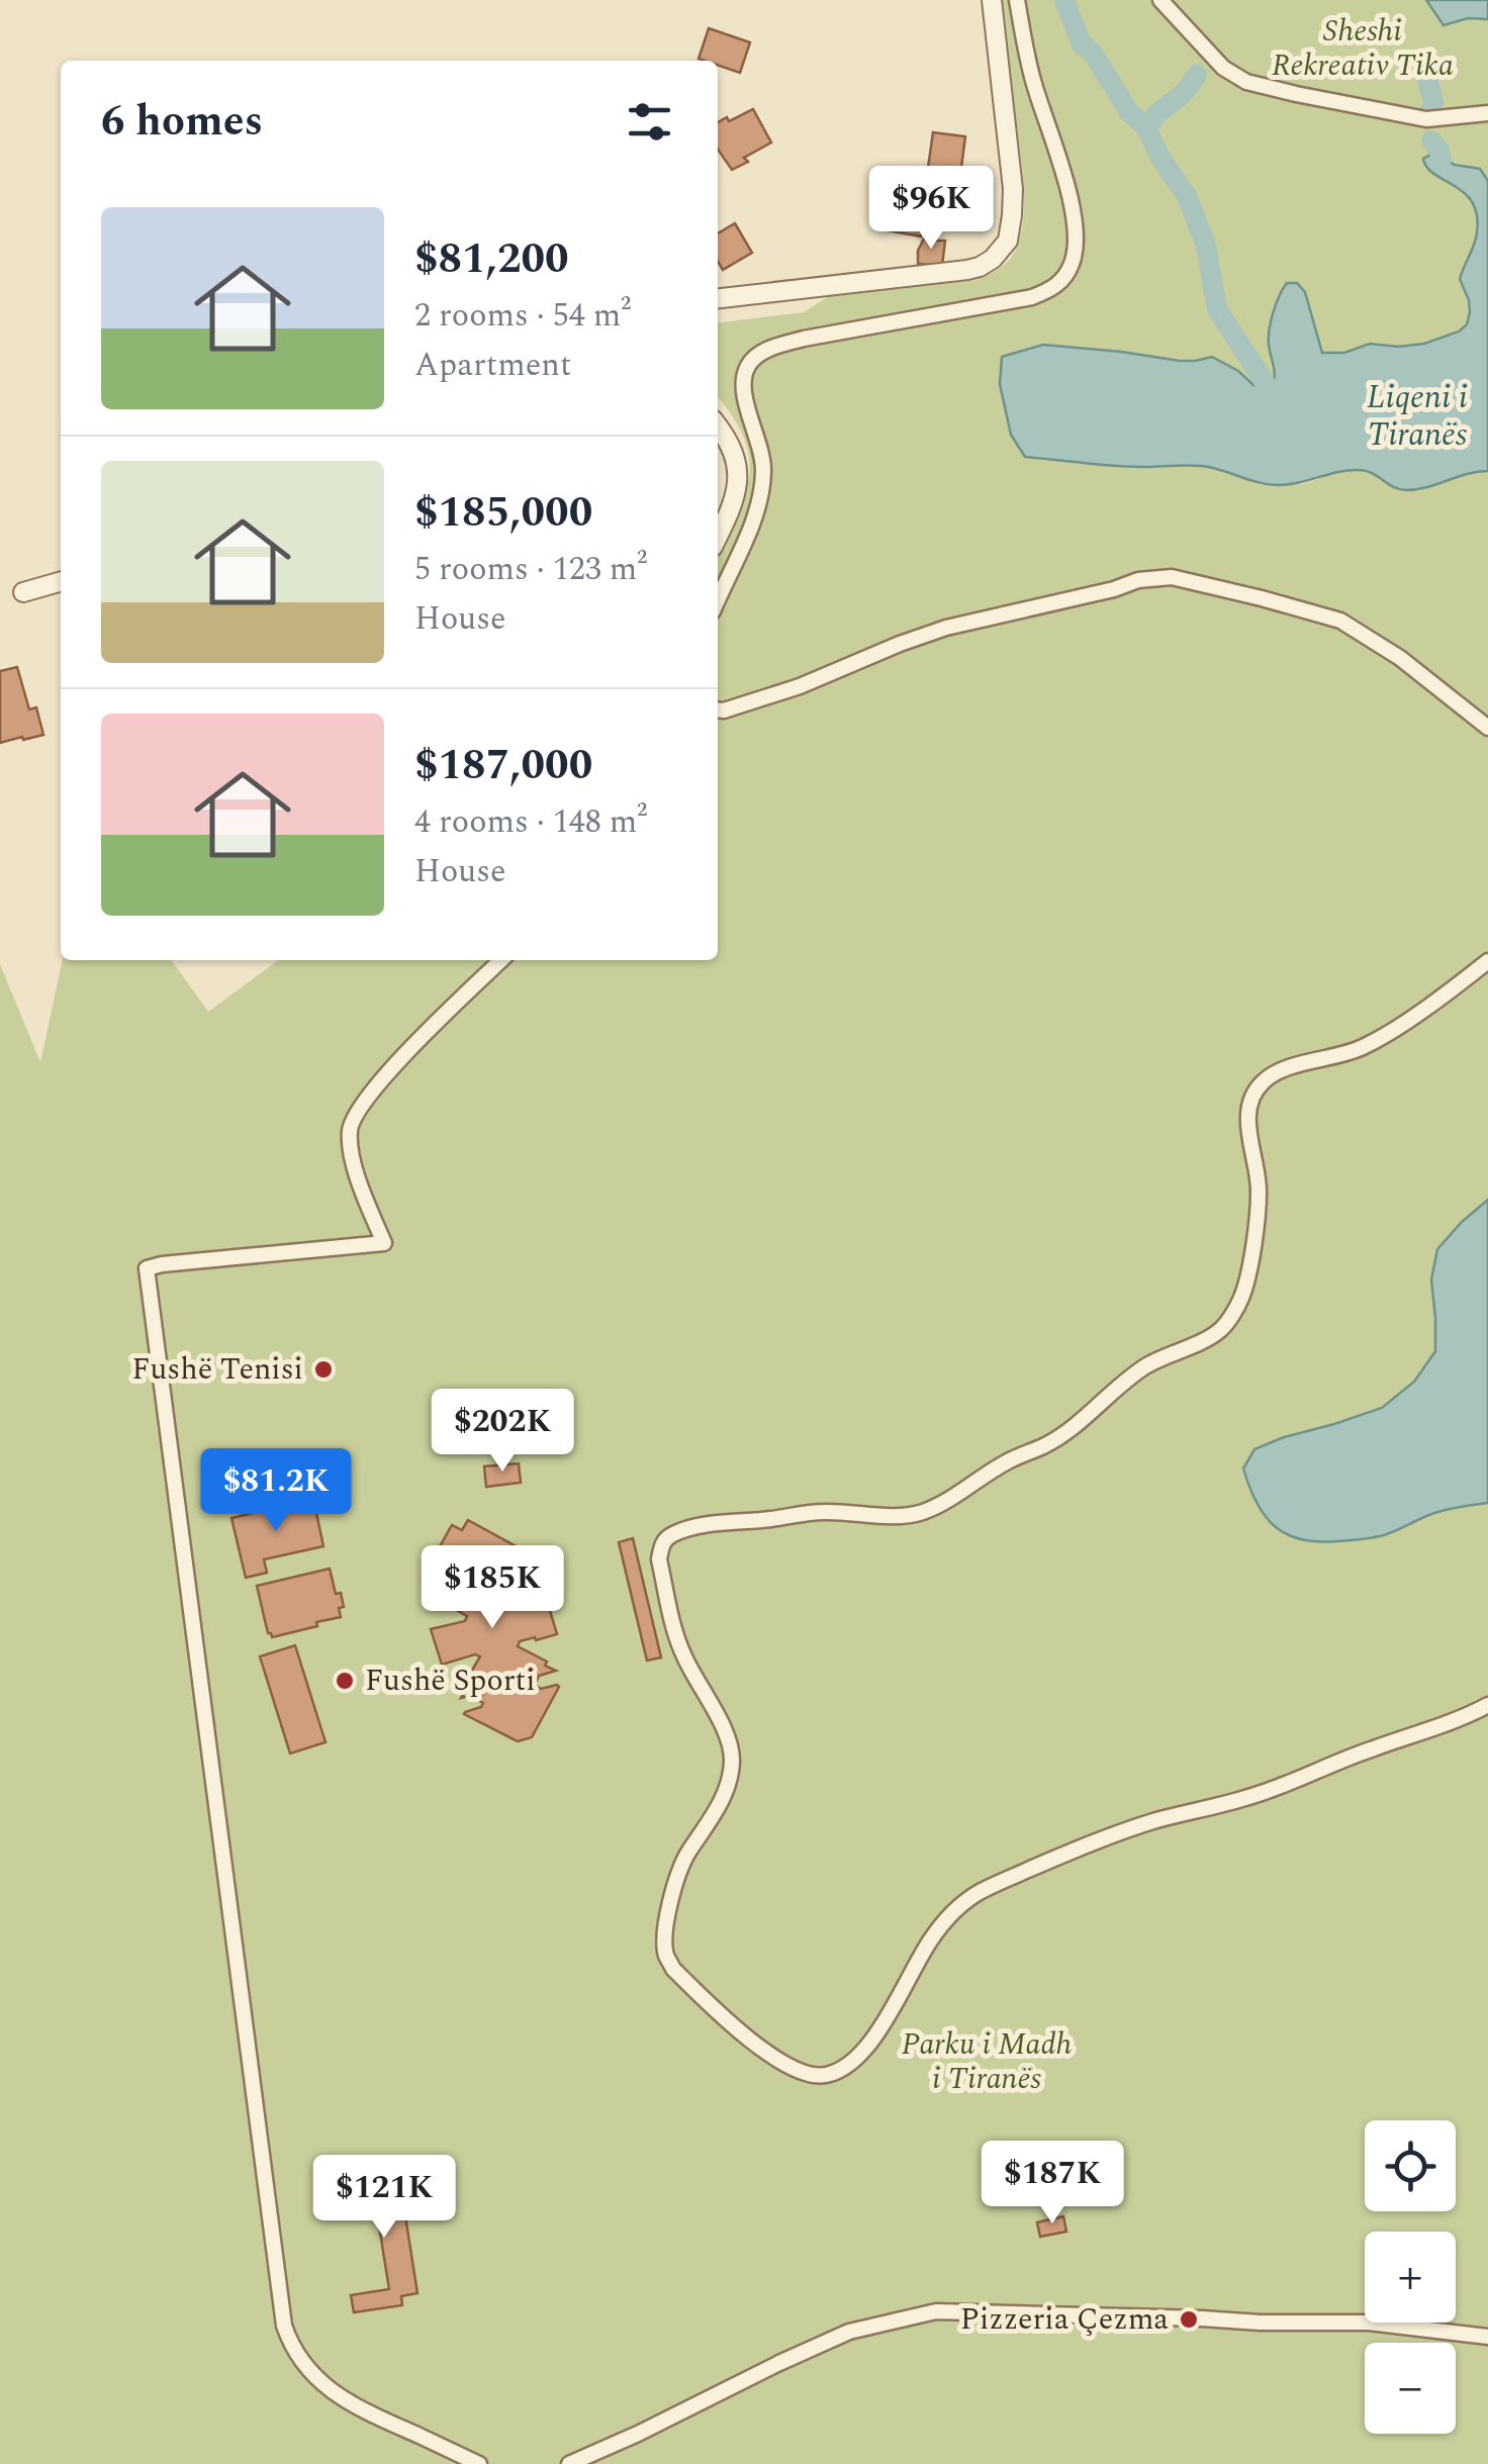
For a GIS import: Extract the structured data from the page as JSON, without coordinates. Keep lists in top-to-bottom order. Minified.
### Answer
{"water":["Liqeni i Tiranës"],"parks":["Sheshi Rekreativ Tika","Parku i Madh i Tiranës"],"places":["Fushë Tenisi","Fushë Sporti","Pizzeria Çezma"],"page":{"heading":"6 homes","price":["$96K","$202K","$81.2K","$185K","$187K","$121K"],"list":[{"name":"$81,200","note":"2 rooms · 54 m² · Apartment"},{"name":"$185,000","note":"5 rooms · 123 m² · House"},{"name":"$187,000","note":"4 rooms · 148 m² · House"}],"map_buttons":["+","−"]}}
